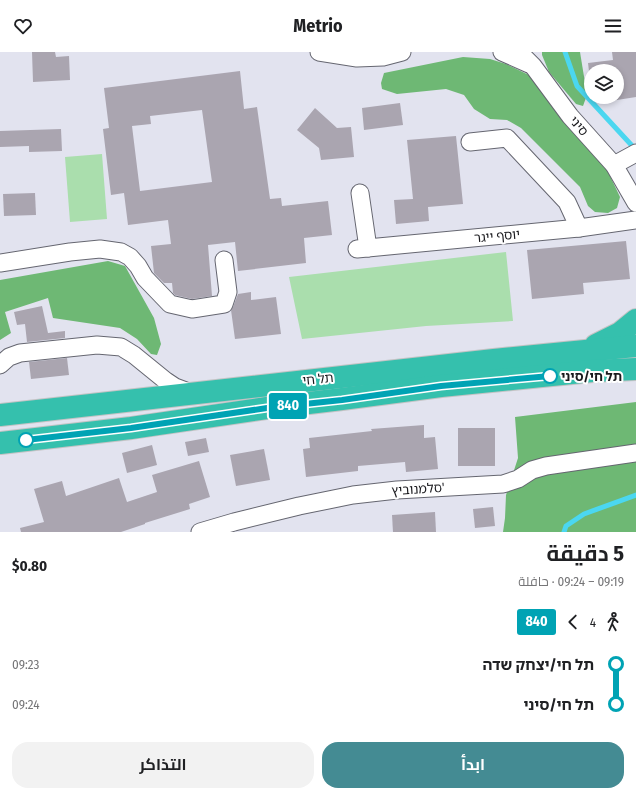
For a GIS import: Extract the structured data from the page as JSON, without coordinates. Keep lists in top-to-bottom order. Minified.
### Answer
{"streets":{"highway":["תל חי"],"street":["סיני","יוסף ייגר","סלמנוביץ'"]},"places":["תל חי/סיני"],"lines":["bus line 840"],"page":{"header":"Metrio","on_map":"840","heading":["5 دقيقة","09:19 – 09:24 · حافلة","$0.80"],"legs":["4","840"],"list":[{"name":"תל חי/יצחק שדה","value":"09:23"},{"name":"תל חי/סיני","value":"09:24"}],"buttons":["ابدأ","التذاكر"]}}
